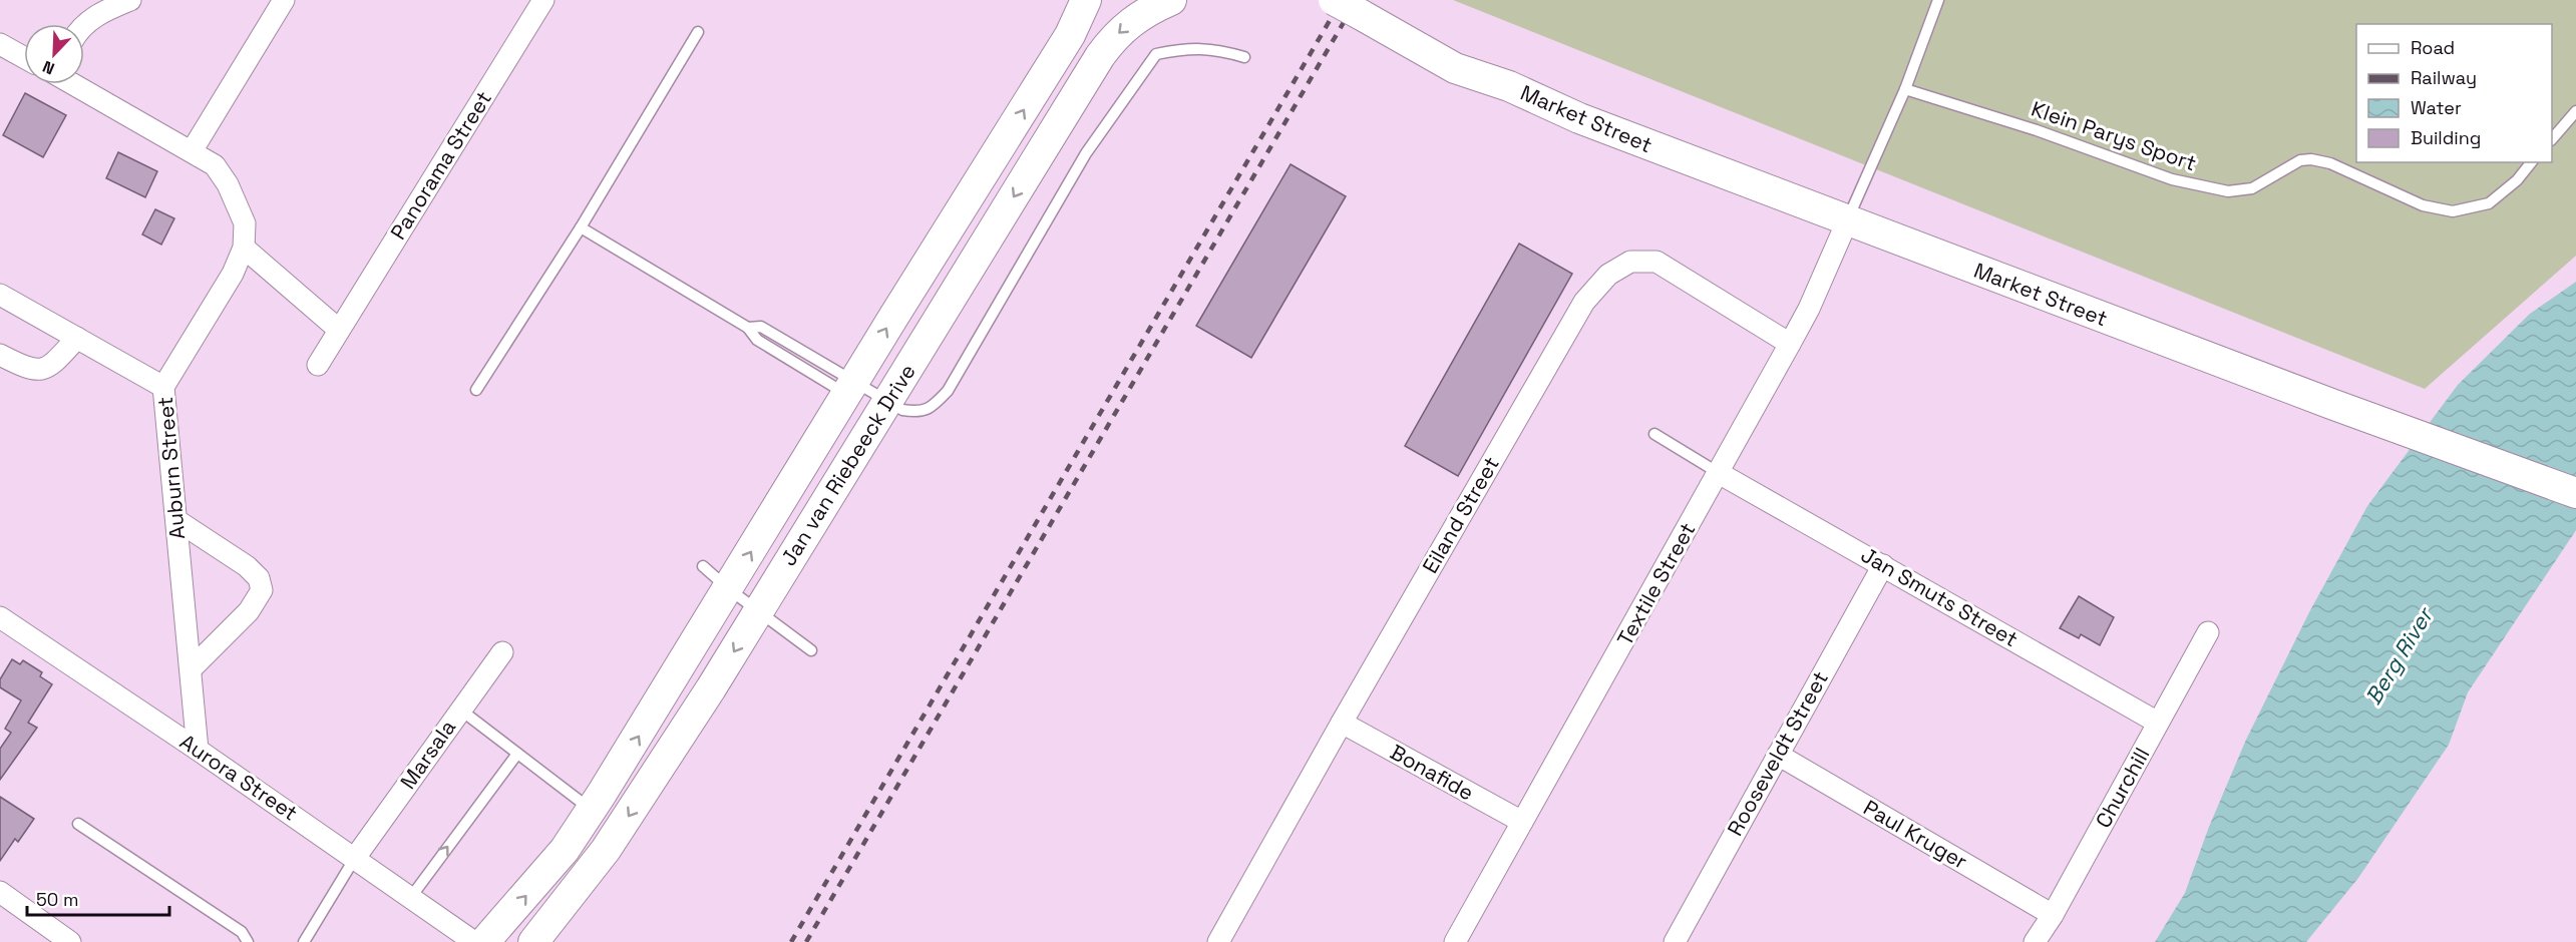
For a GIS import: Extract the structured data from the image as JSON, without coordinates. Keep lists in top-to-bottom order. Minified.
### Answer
{"streets":{"main road":["Market Street","Jan van Riebeeck Drive"],"street":["Panorama Street","Auburn Street","Eiland Street","Textile Street","Jan Smuts Street","Rooseveldt Street","Marsala","Bonafide","Aurora Street","Churchill","Paul Kruger"],"lane":["Klein Parys Sport"]},"crossings":[["Market Street","Textile Street"],["Auburn Street","Aurora Street"],["Eiland Street","Textile Street"],["Eiland Street","Bonafide"],["Textile Street","Jan Smuts Street"],["Textile Street","Bonafide"],["Jan Smuts Street","Rooseveldt Street"],["Jan Smuts Street","Churchill"],["Rooseveldt Street","Paul Kruger"],["Marsala","Aurora Street"],["Churchill","Paul Kruger"]],"water":["Berg River"],"legend":["Road","Railway","Water","Building"],"scale_bar":"50 m","north":"bottom left"}
